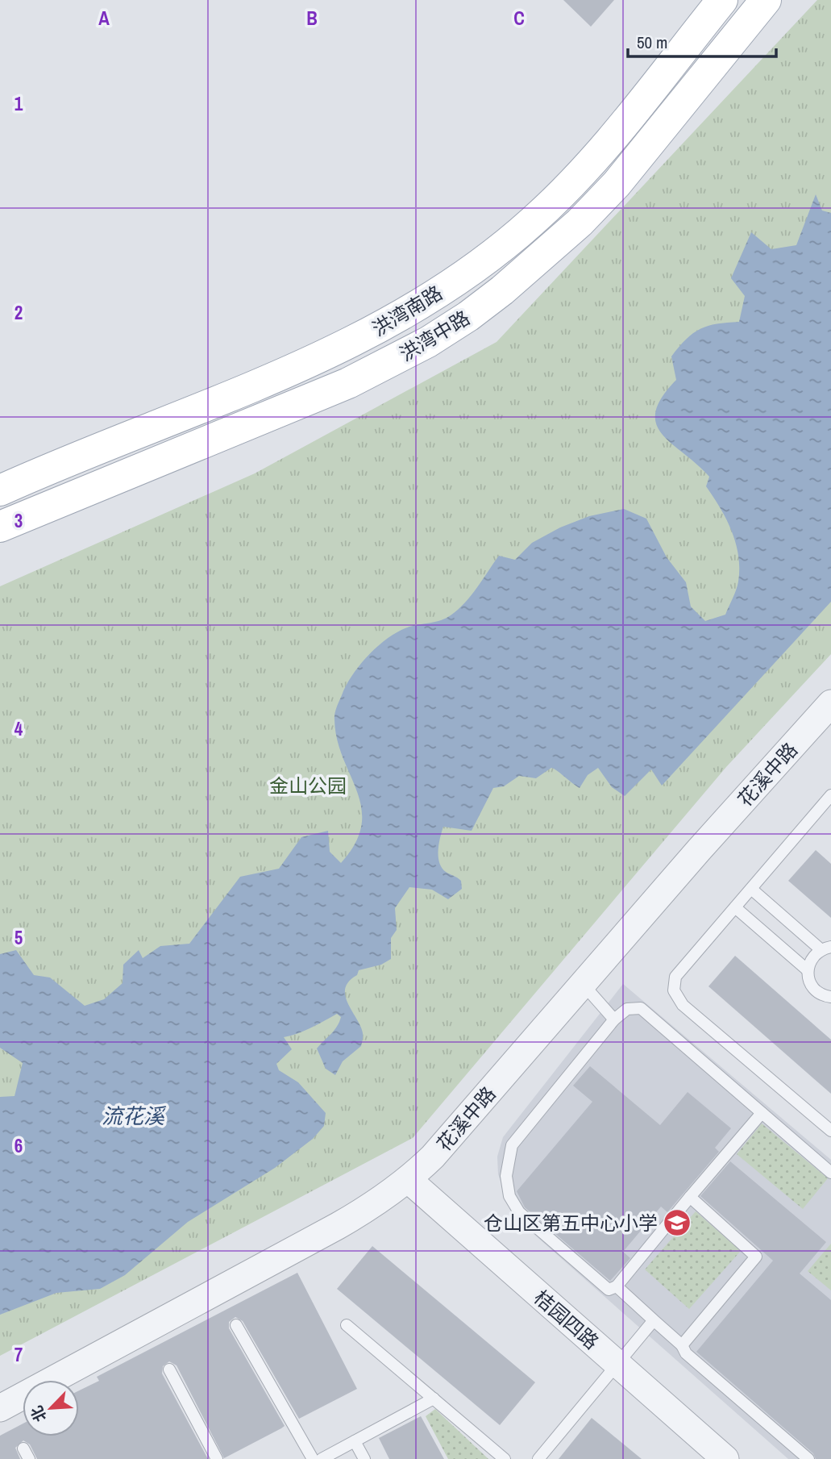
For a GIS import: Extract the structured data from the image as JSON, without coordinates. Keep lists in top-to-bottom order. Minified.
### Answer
{"streets":{"main road":["洪湾南路","洪湾中路"],"street":["花溪中路","桔园四路"]},"crossings":[["花溪中路","桔园四路"]],"water":["流花溪"],"parks":["金山公园"],"places":{"school or university":["仓山区第五中心小学"]},"scale_bar":"50 m","north":"bottom left","grid":{"columns":["A","B","C"],"rows":["1","2","3","4","5","6","7"]}}
